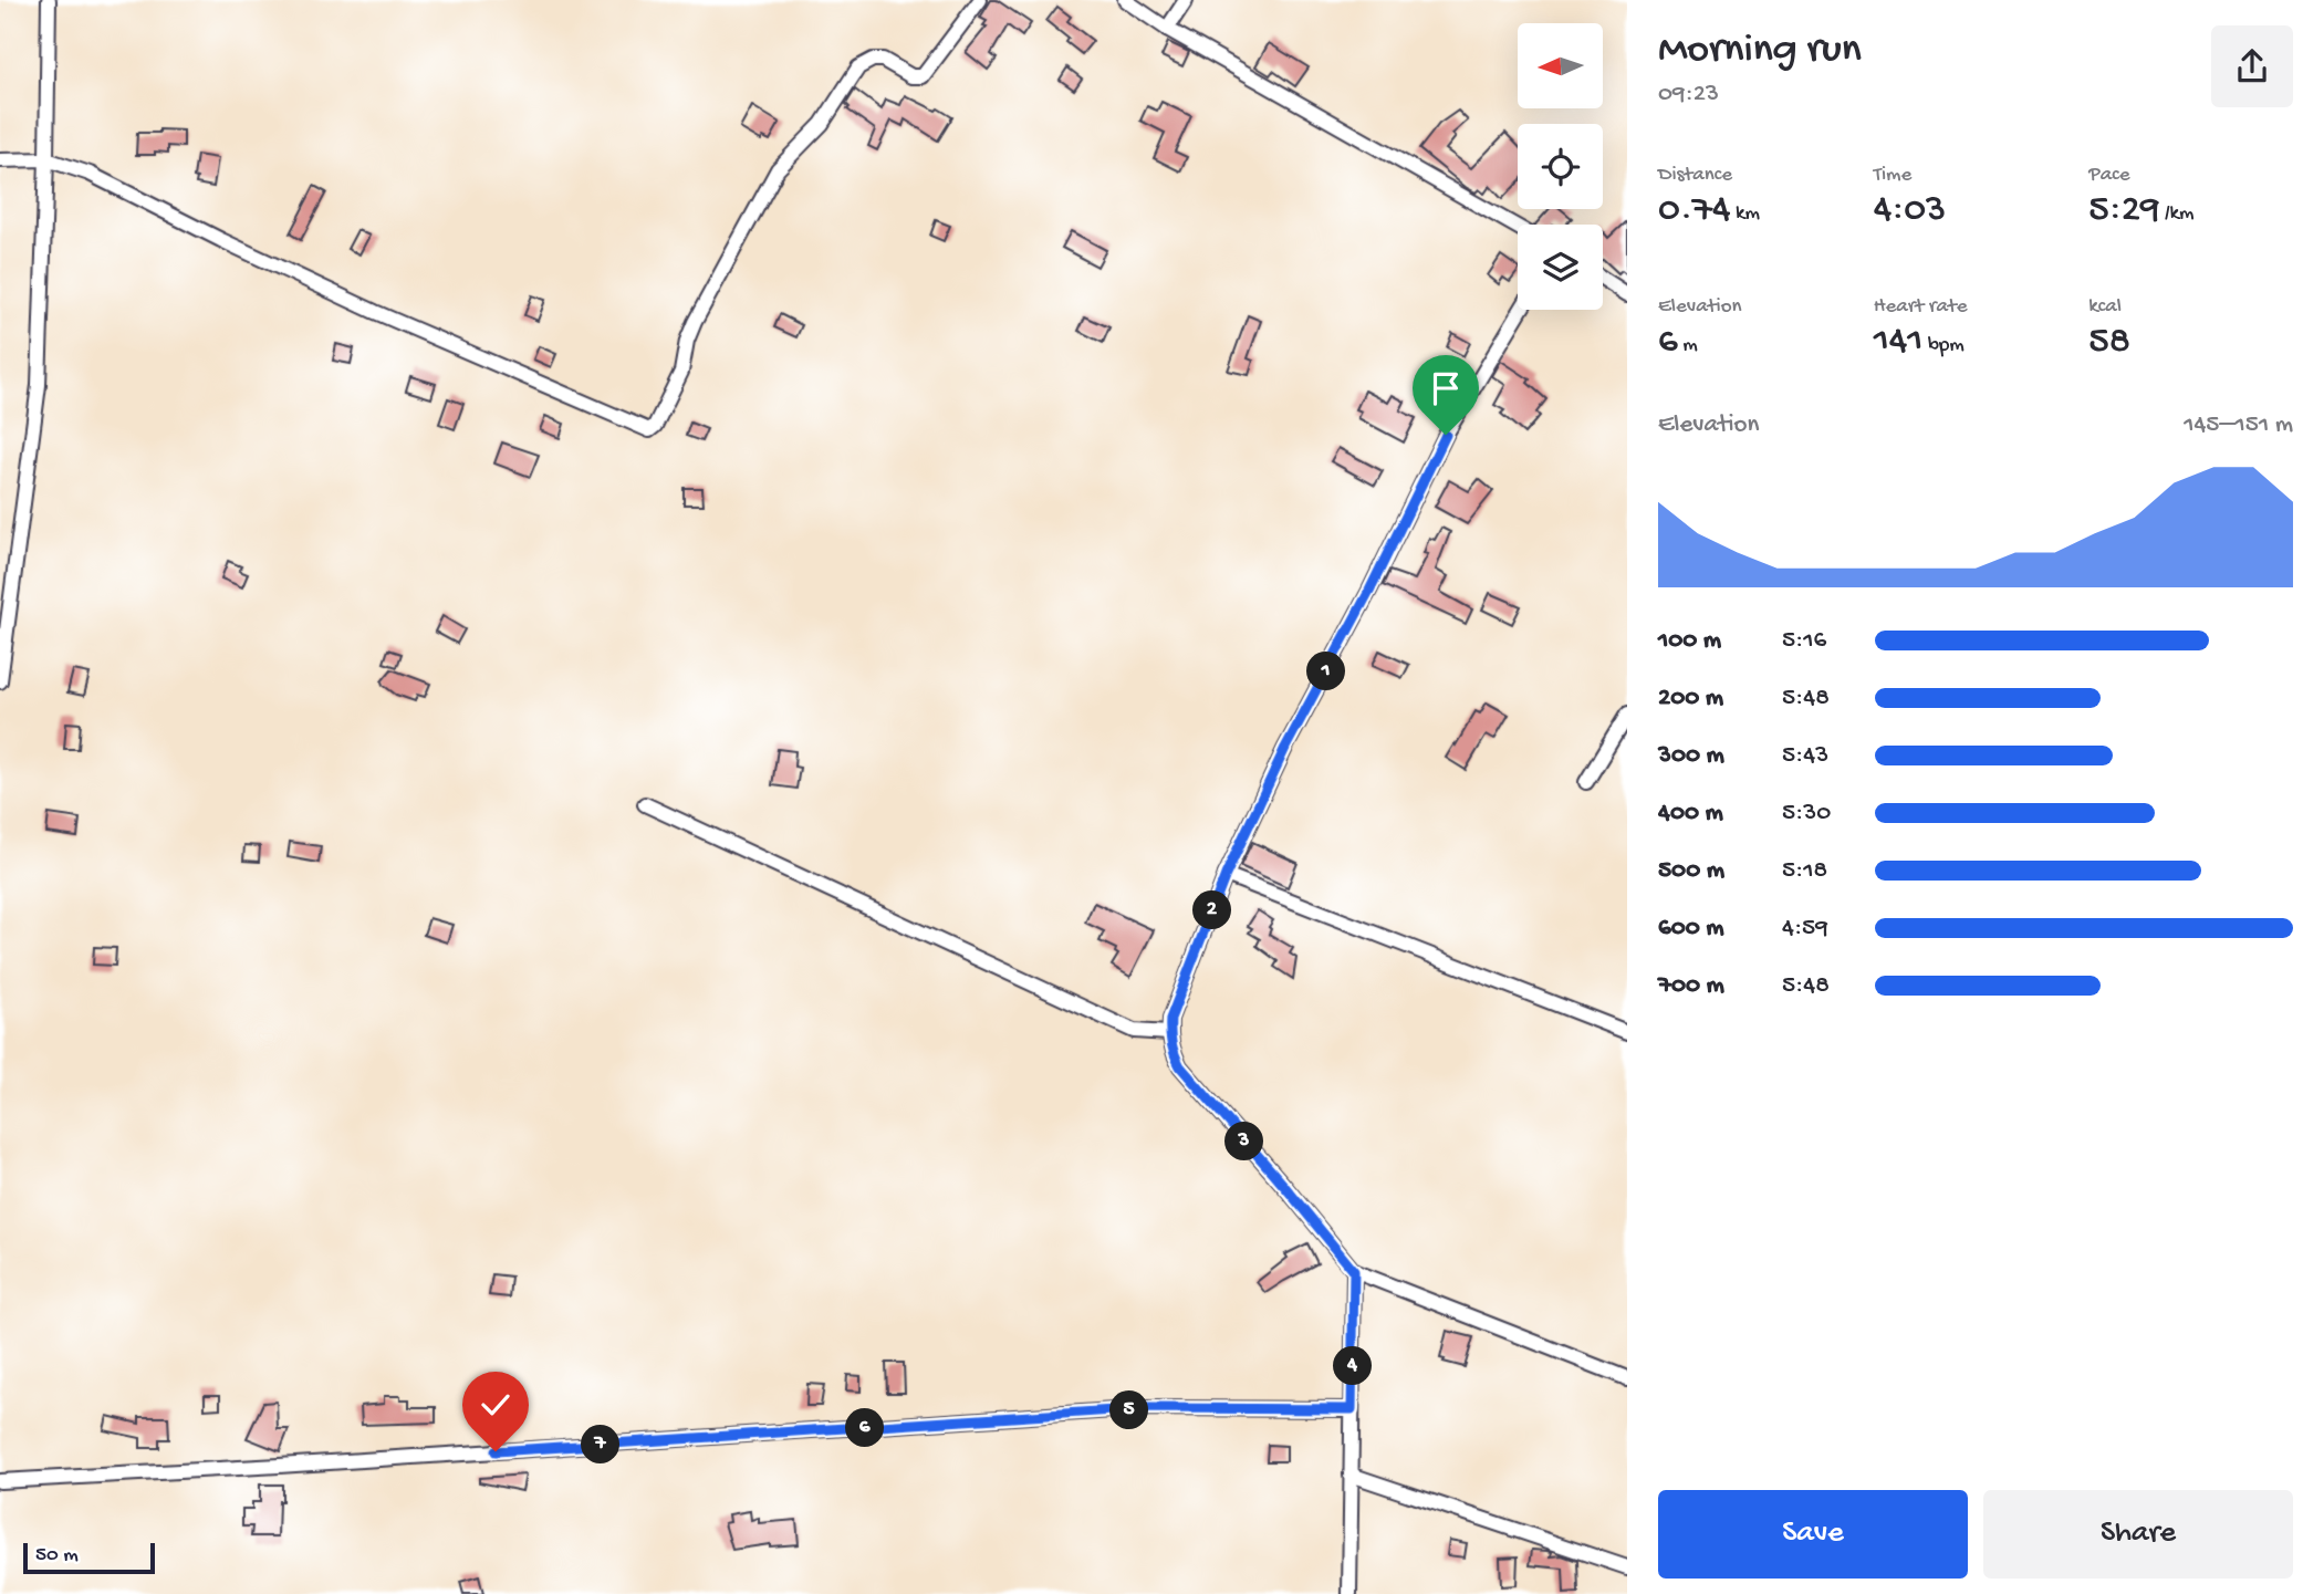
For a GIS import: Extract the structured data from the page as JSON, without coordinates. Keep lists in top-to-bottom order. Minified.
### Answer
{"scale_bar":"50 m","north":"left","page":{"heading":["Morning run","09:23"],"stats":[["Distance","0.74 km"],["Time","4:03"],["Pace","5:29 /km"],["Elevation","6 m"],["Heart rate","141 bpm"],["kcal","58"]],"chart":["Elevation","145–151 m"],"list":[{"name":"100 m","note":"5:16"},{"name":"200 m","note":"5:48"},{"name":"300 m","note":"5:43"},{"name":"400 m","note":"5:30"},{"name":"500 m","note":"5:18"},{"name":"600 m","note":"4:59"},{"name":"700 m","note":"5:48"}],"pins":["1","2","3","4","5","6","7"],"buttons":["Save","Share"],"scale":"50 m"}}
